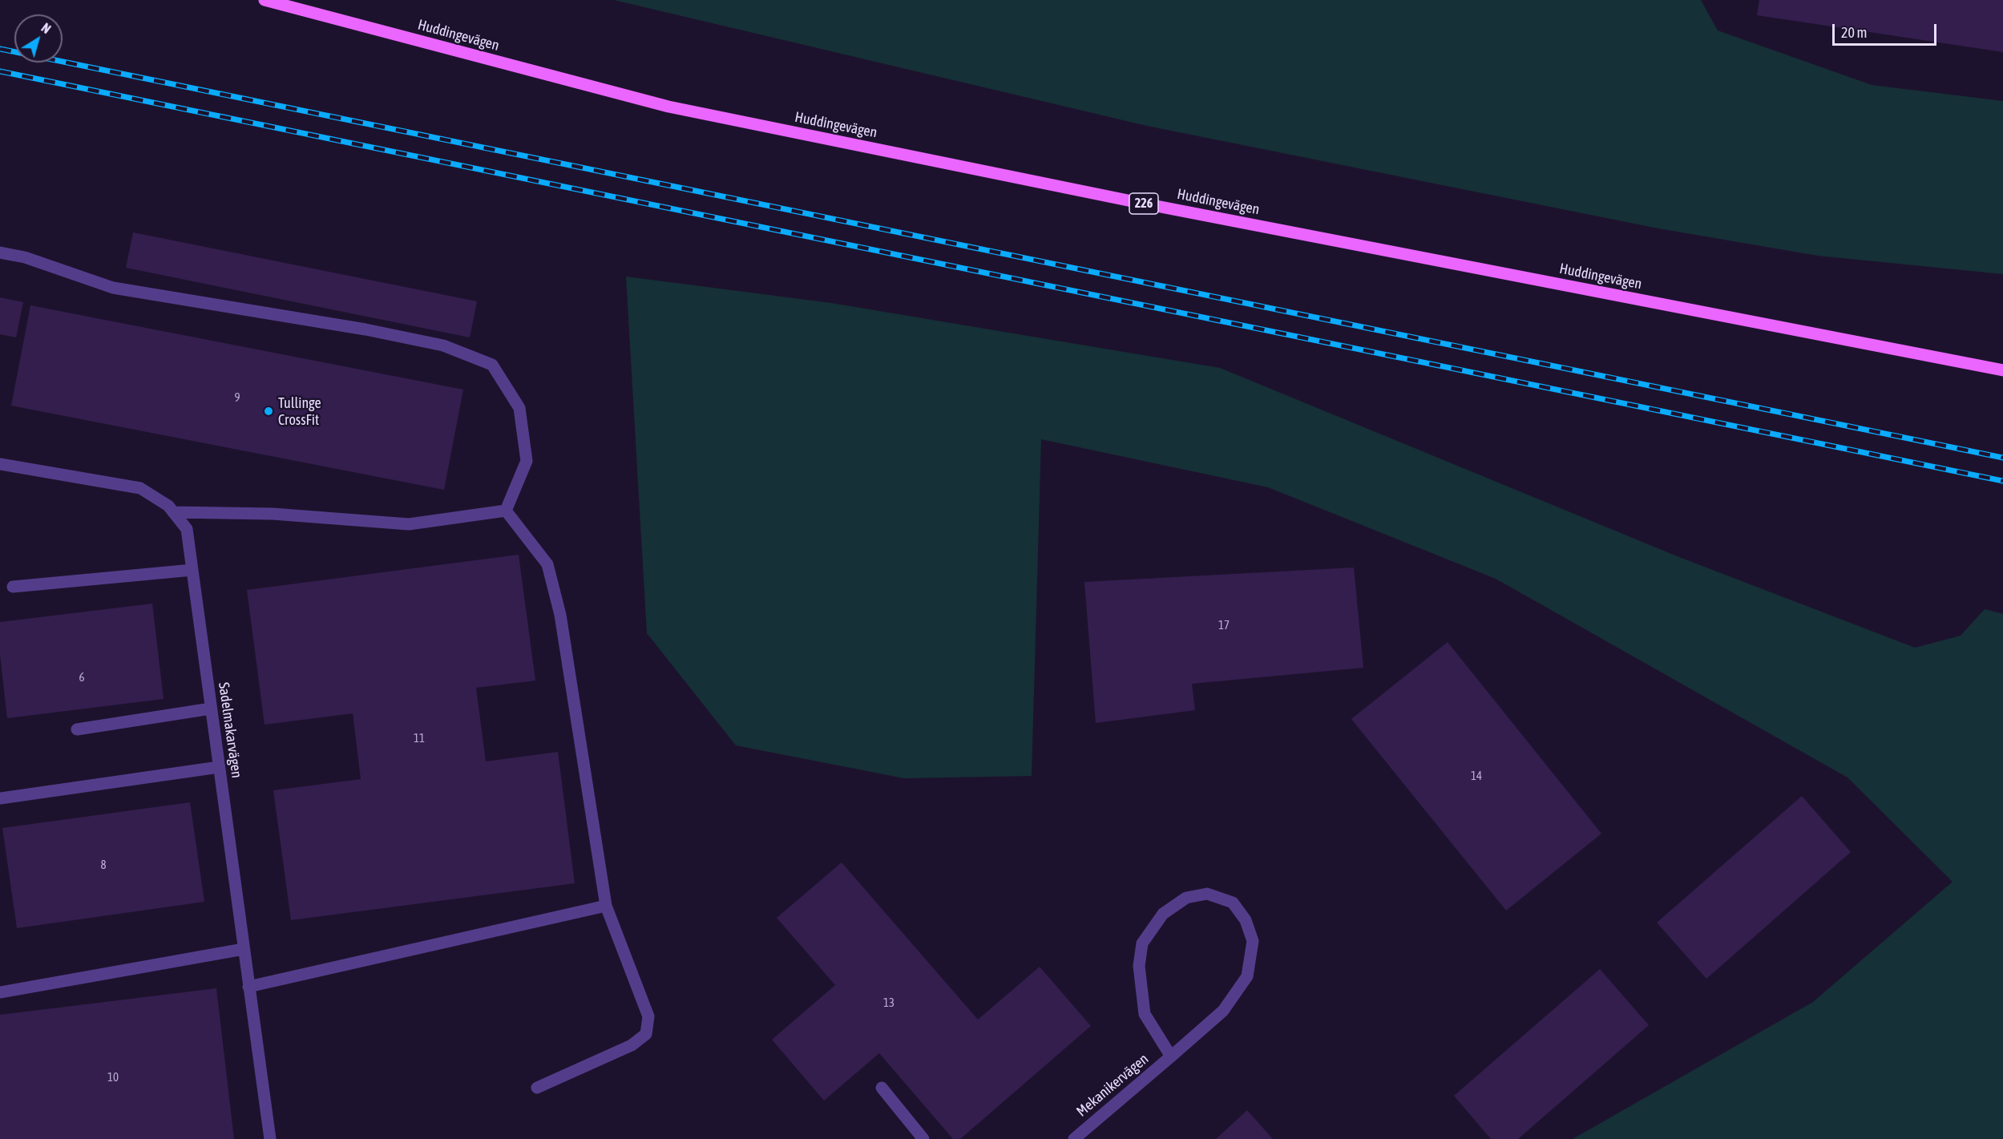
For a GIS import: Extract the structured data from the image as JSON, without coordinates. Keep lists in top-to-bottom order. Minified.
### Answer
{"streets":{"main road":["Huddingevägen","226"],"street":["Sadelmakarvägen","Mekanikervägen"]},"places":["Tullinge CrossFit"],"house_numbers":["9","17","6","11","14","8","13","10"],"scale_bar":"20 m","north":"top right"}
